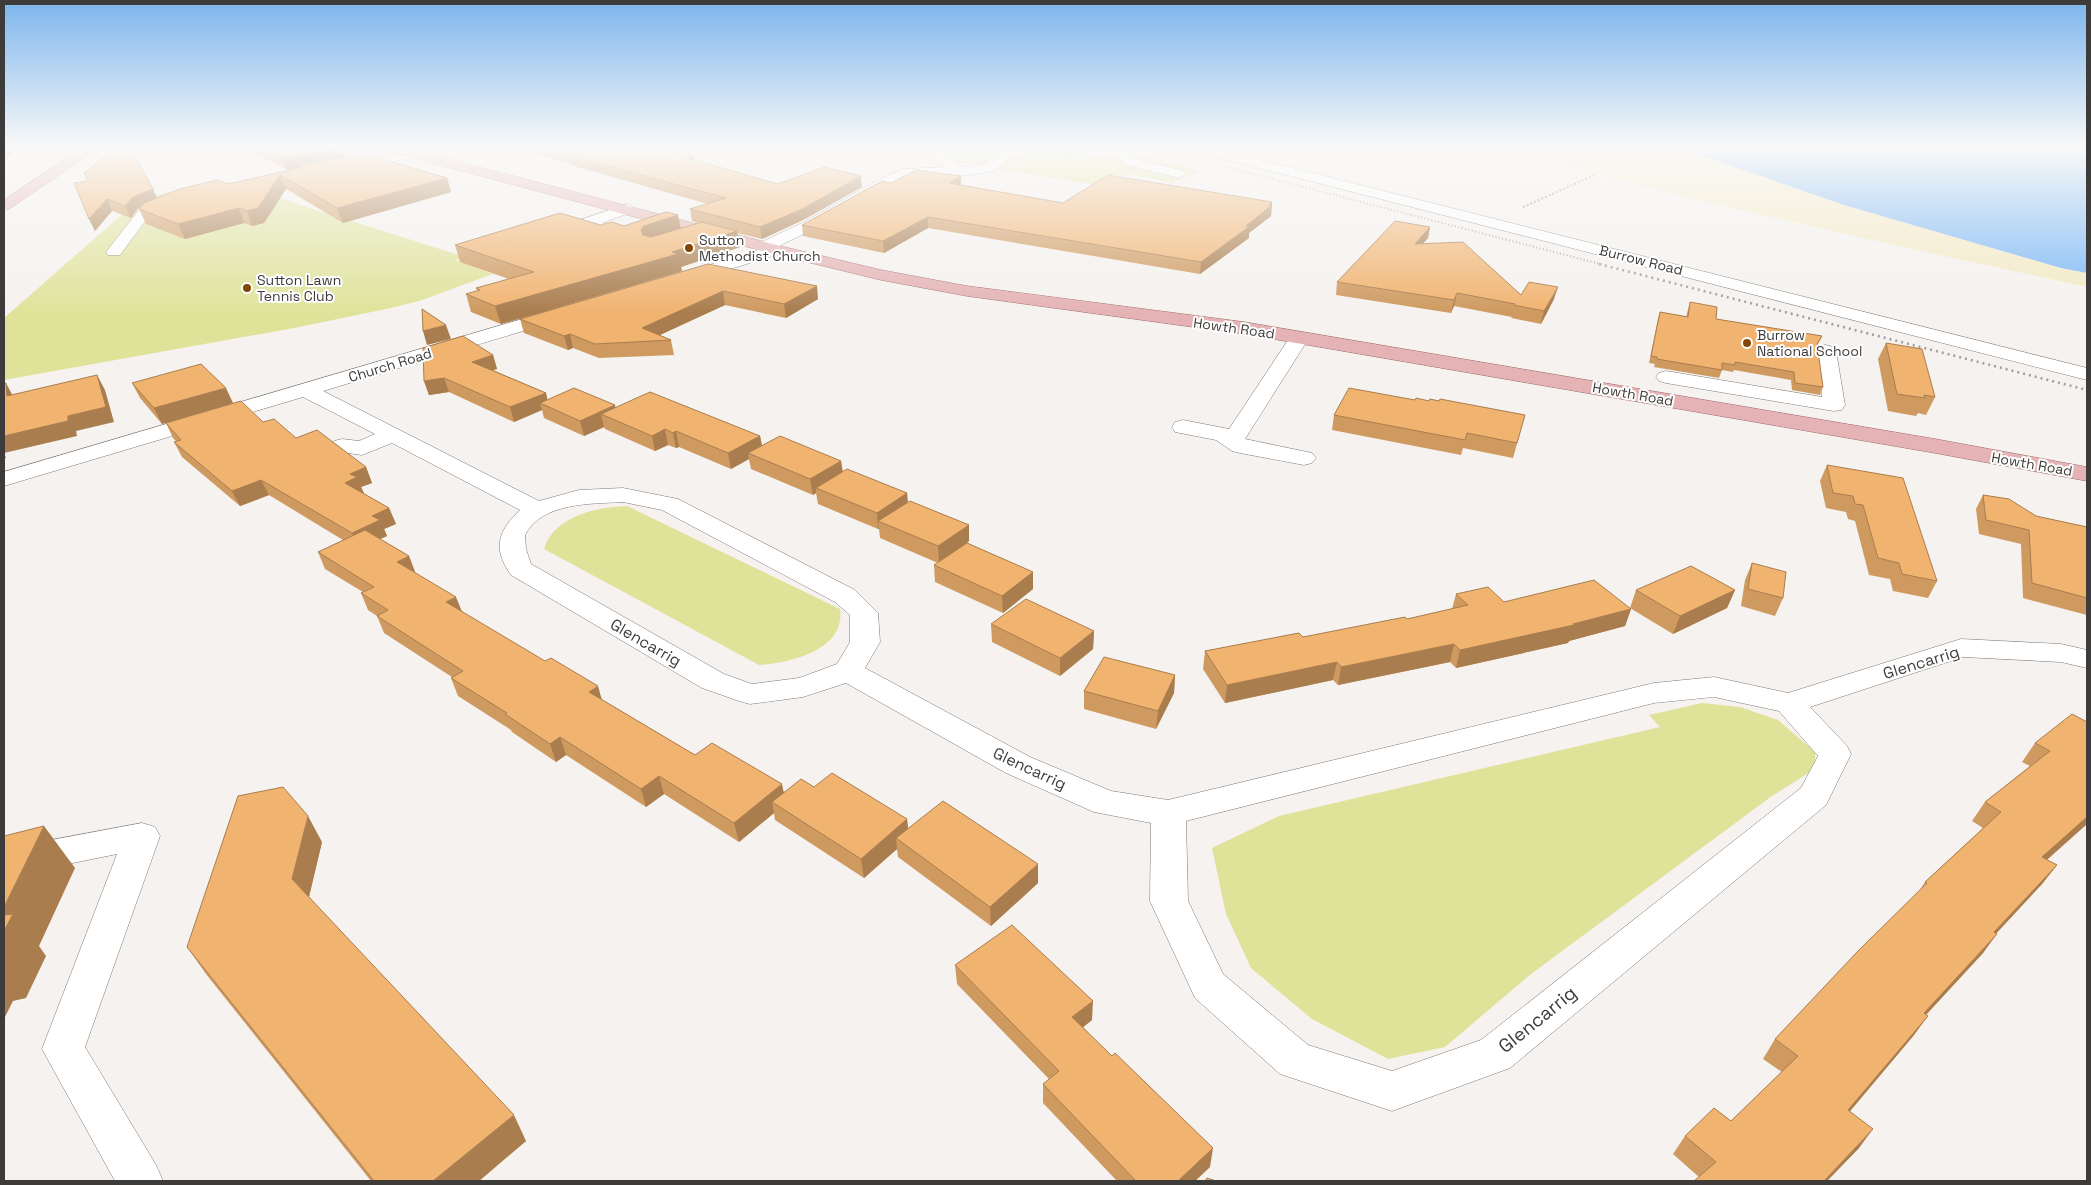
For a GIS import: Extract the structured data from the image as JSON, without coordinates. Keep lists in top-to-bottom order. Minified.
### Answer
{"streets":{"main road":["Howth Road"],"street":["Burrow Road","Church Road","Glencarrig"]},"places":["Sutton Methodist Church","Sutton Lawn Tennis Club","Burrow National School"]}
